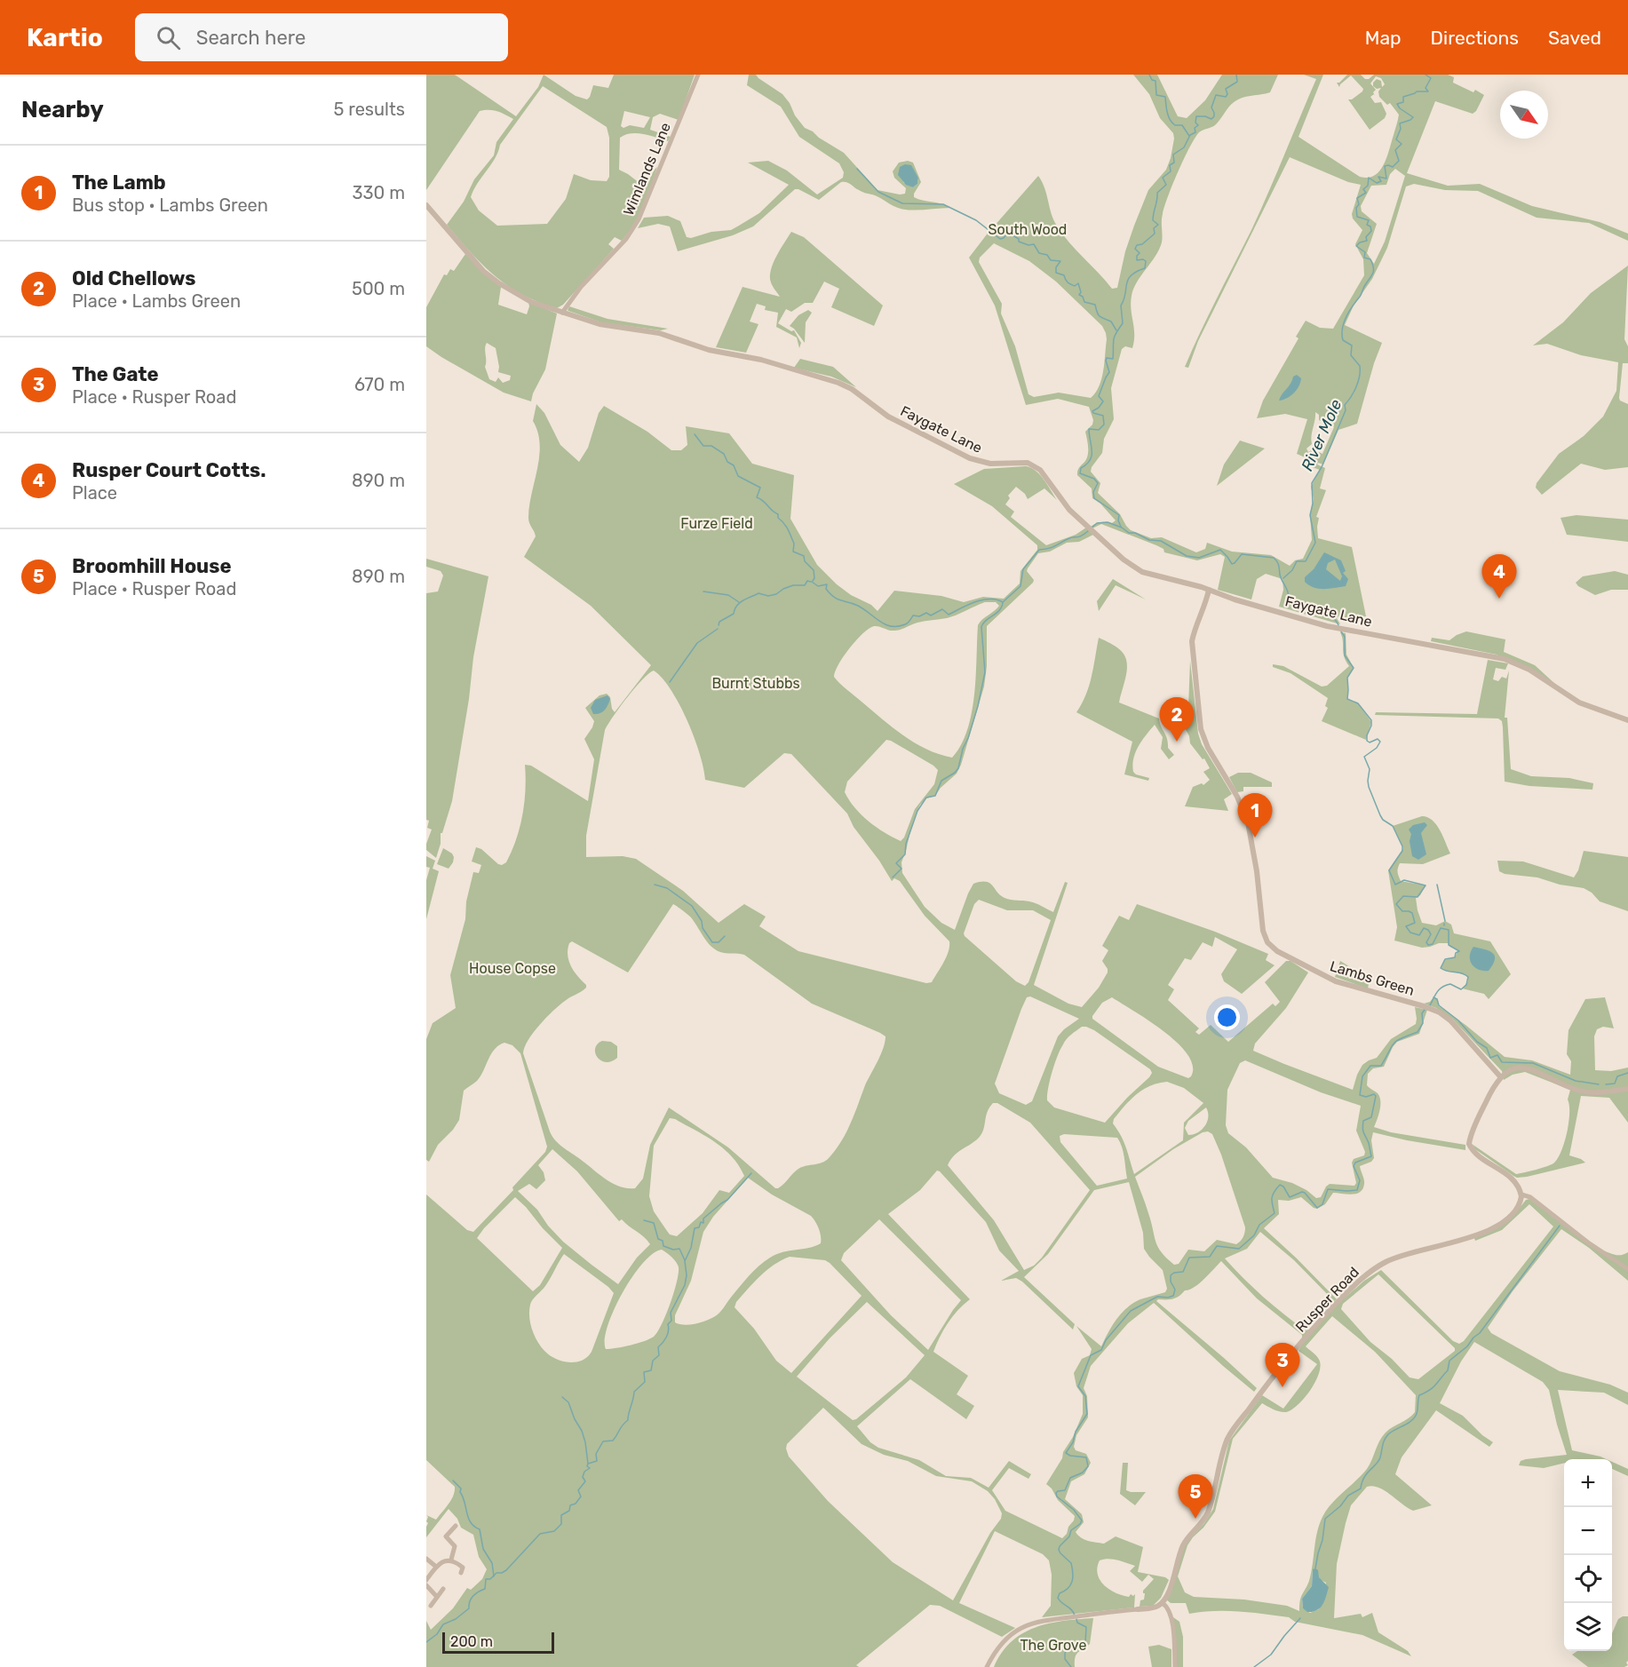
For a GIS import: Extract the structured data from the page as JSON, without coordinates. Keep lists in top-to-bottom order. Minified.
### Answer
{"streets":{"street":["Wimlands Lane","Faygate Lane","Lambs Green","Rusper Road"]},"crossings":[["Wimlands Lane","Faygate Lane"],["Faygate Lane","Lambs Green"]],"water":["River Mole"],"parks":["South Wood","Furze Field","Burnt Stubbs","House Copse","The Grove"],"scale_bar":"200 m","north":"bottom right","page":{"header":"Kartio","search":"Search here","nav":["Map","Directions","Saved"],"heading":["Nearby","5 results"],"list":[{"mark":"1","name":"The Lamb","note":"Bus stop · Lambs Green","value":"330 m"},{"mark":"2","name":"Old Chellows","note":"Place · Lambs Green","value":"500 m"},{"mark":"3","name":"The Gate","note":"Place · Rusper Road","value":"670 m"},{"mark":"4","name":"Rusper Court Cotts.","note":"Place","value":"890 m"},{"mark":"5","name":"Broomhill House","note":"Place · Rusper Road","value":"890 m"}],"pins":["4","2","1","3","5"],"map_buttons":["+","−"],"scale":"200 m"}}
